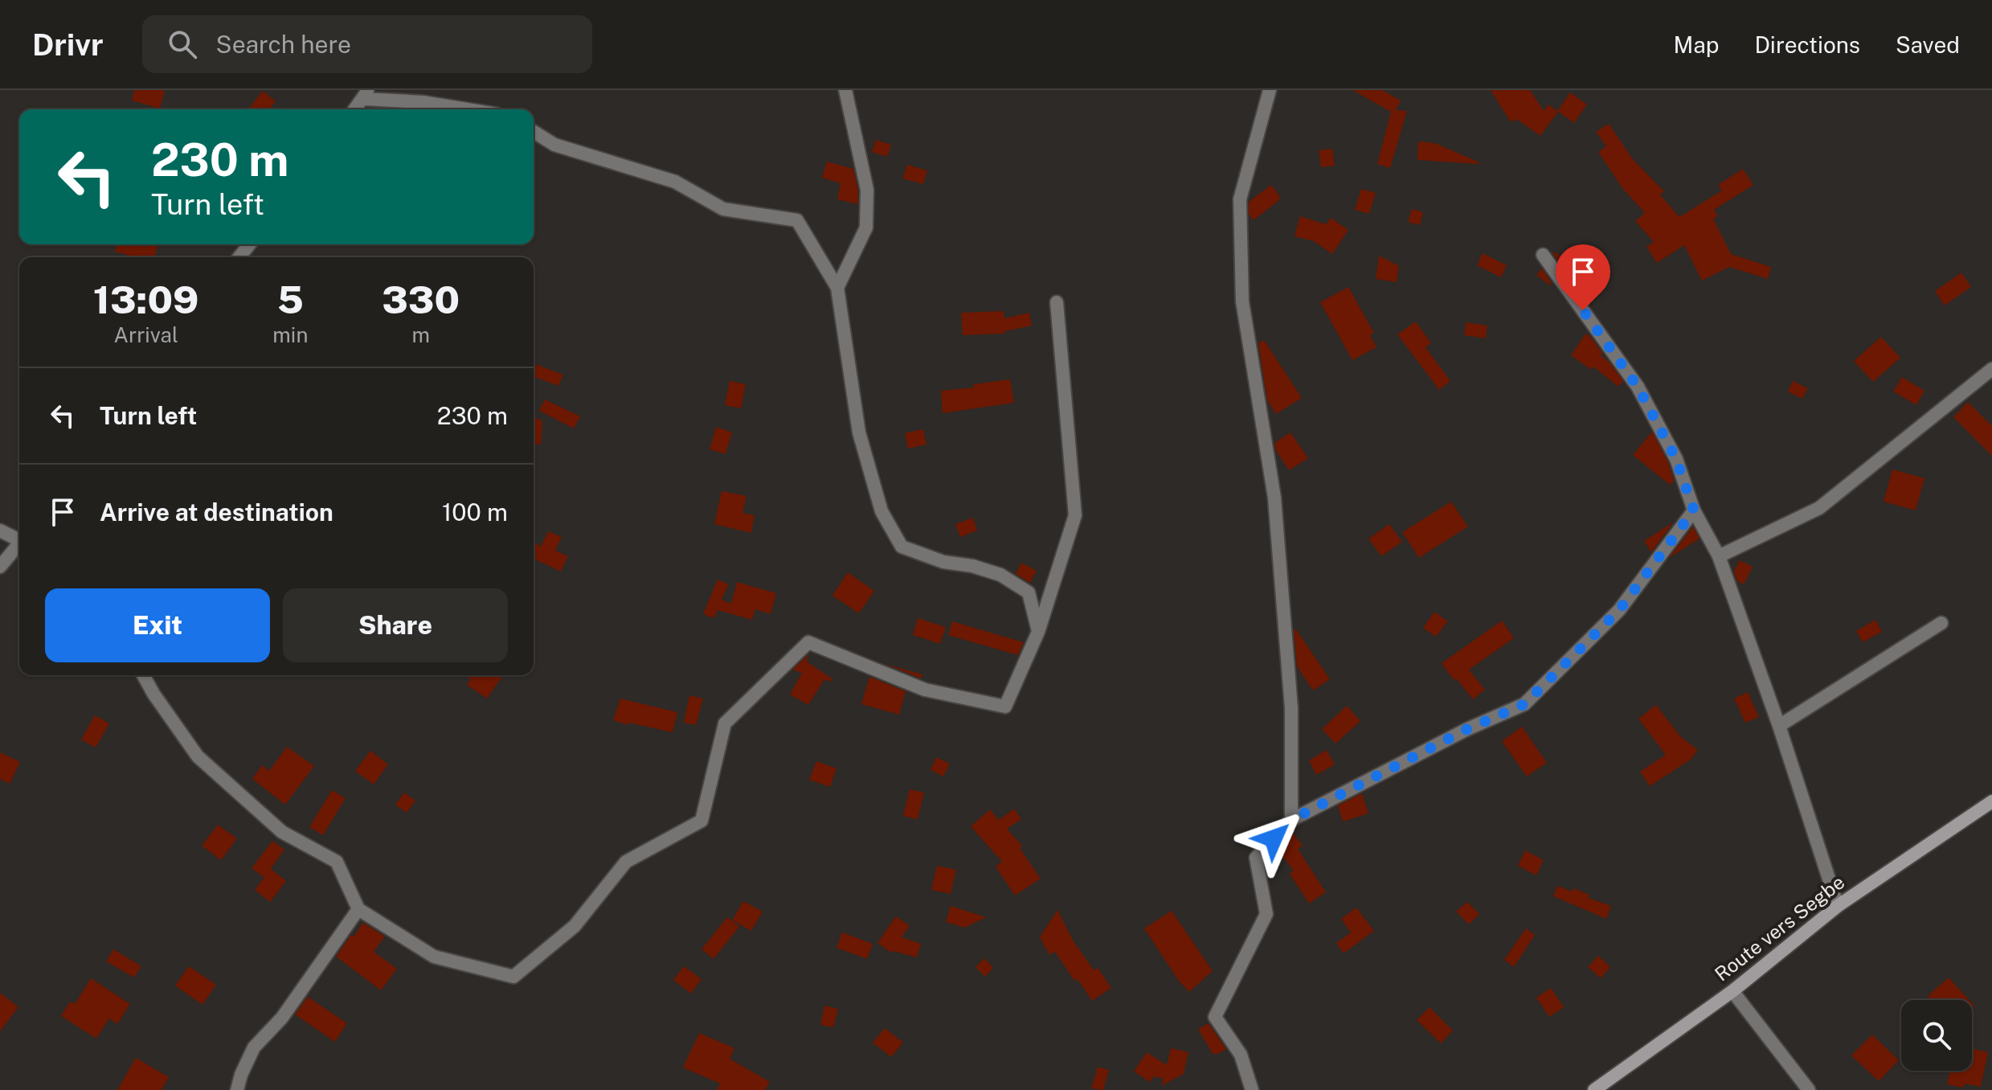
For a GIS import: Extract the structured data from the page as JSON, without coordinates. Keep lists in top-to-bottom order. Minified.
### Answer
{"streets":{"main road":["Route vers Segbe"]},"page":{"header":"Drivr","search":"Search here","nav":["Map","Directions","Saved"],"turn":["230 m","Turn left"],"eta":["13:09","Arrival","5","min","330","m"],"list":[{"name":"Turn left","value":"230 m"},{"name":"Arrive at destination","value":"100 m"}],"buttons":["Exit","Share"]}}
